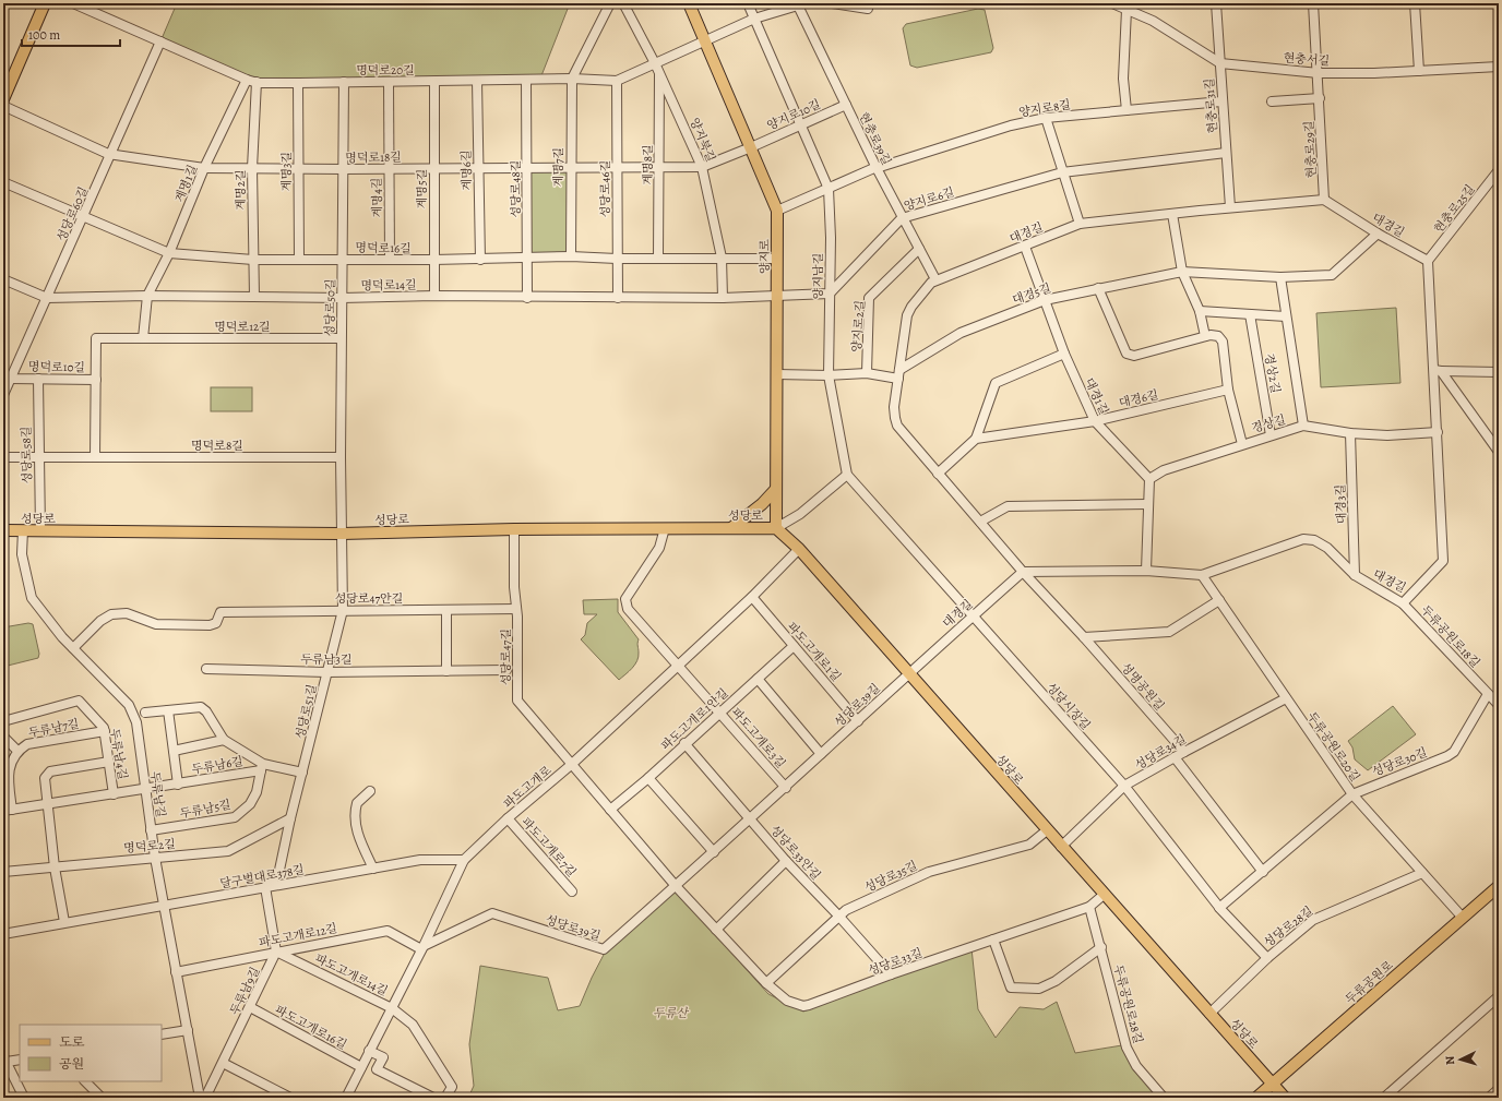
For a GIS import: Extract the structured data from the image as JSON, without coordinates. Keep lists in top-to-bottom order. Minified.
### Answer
{"streets":{"main road":["양지로","성당로","두류공원로"],"street":["현충서길","명덕로20길","현충로31길","양지로8길","양지로10길","현충로39길","양지북길","현충로29길","명덕로18길","계명8길","계명7길","계명6길","계명3길","계명1길","계명5길","성당로48길","성당로46길","계명2길","계명4길","양지로6길","현충로25길","성당로60길","대경길","명덕로16길","양지남길","명덕로14길","대경5길","성당로50길","명덕로12길","양지로2길","명덕로10길","경상2길","대경1길","대경6길","경상길","명덕로8길","성당로58길","대경3길","성당로47안길","두류공원로18길","파도고개로1길","성당로47길","두류남3길","성명공원길","성당로39길","성당시장길","성당로51길","파도고개로1안길","두류남7길","파도고개로3길","두류공원로20길","성당로34길","두류남4길","성당로30길","두류남6길","파도고개로","두류남길","두류남5길","명덕로2길","파도고개로7길","성당로33안길","달구벌대로378길","성당로35길","성당로28길","파도고개로12길","성당로33길","파도고개로14길","두류남9길","두류공원로28길","파도고개로16길"]},"crossings":[["현충서길","현충로31길"],["현충서길","현충로29길"],["명덕로20길","현충로39길"],["명덕로20길","양지북길"],["명덕로20길","계명8길"],["명덕로20길","계명7길"],["명덕로20길","계명6길"],["명덕로20길","계명3길"],["명덕로20길","계명1길"],["명덕로20길","계명5길"],["명덕로20길","성당로48길"],["명덕로20길","성당로46길"],["명덕로20길","계명2길"],["명덕로20길","계명4길"],["명덕로20길","성당로60길"],["명덕로20길","양지로"],["명덕로20길","양지남길"],["명덕로20길","성당로50길"],["현충로31길","양지로8길"],["현충로31길","양지로6길"],["현충로31길","대경길"],["양지로8길","현충로39길"],["양지로8길","양지로"],["양지로8길","양지남길"],["양지로10길","현충로39길"],["양지로10길","명덕로18길"],["양지로10길","양지로"],["양지로10길","양지남길"],["현충로39길","양지로6길"],["현충로39길","대경길"],["현충로39길","양지로2길"],["양지북길","명덕로18길"],["양지북길","계명8길"],["양지북길","명덕로16길"],["양지북길","명덕로14길"],["현충로29길","대경길"],["명덕로18길","계명8길"],["명덕로18길","계명7길"],["명덕로18길","계명6길"],["명덕로18길","계명3길"],["명덕로18길","계명1길"],["명덕로18길","계명5길"],["명덕로18길","성당로48길"],["명덕로18길","성당로46길"],["명덕로18길","계명2길"],["명덕로18길","계명4길"],["명덕로18길","성당로60길"],["명덕로18길","양지로"],["명덕로18길","성당로50길"],["계명8길","명덕로16길"],["계명7길","명덕로16길"],["계명6길","명덕로16길"],["계명3길","명덕로16길"],["계명1길","계명2길"],["계명1길","명덕로16길"],["계명1길","명덕로14길"],["계명5길","명덕로16길"],["계명5길","명덕로14길"],["성당로48길","명덕로16길"],["성당로48길","명덕로14길"],["성당로46길","명덕로16길"],["성당로46길","명덕로14길"],["계명2길","명덕로16길"],["계명2길","명덕로14길"],["계명4길","명덕로16길"],["양지로6길","양지남길"],["현충로25길","대경길"],["성당로60길","명덕로16길"],["성당로60길","명덕로14길"],["성당로60길","명덕로10길"],["대경길","대경5길"],["대경길","대경1길"],["대경길","대경3길"],["대경길","성당로"],["대경길","두류공원로18길"],["대경길","성명공원길"],["대경길","성당로39길"],["대경길","성당시장길"],["대경길","두류공원로20길"],["명덕로16길","양지로"],["명덕로16길","성당로50길"],["양지로","명덕로14길"],["양지로","성당로"],["양지남길","성당시장길"],["명덕로14길","성당로50길"],["대경5길","대경1길"],["대경5길","경상길"],["성당로50길","명덕로12길"],["성당로50길","명덕로8길"],["성당로50길","성당로"],["성당로50길","성당로51길"],["명덕로12길","명덕로10길"],["명덕로10길","성당로58길"],["경상2길","경상길"],["대경1길","대경6길"],["대경1길","경상길"],["명덕로8길","성당로58길"],["성당로58길","성당로"],["성당로","성당로47길"],["성당로","성당로39길"],["성당로","성당로51길"],["성당로","파도고개로3길"],["성당로","성당로34길"],["성당로","파도고개로"],["성당로","두류남길"],["성당로","성당로35길"],["성당로","성당로28길"],["성당로","성당로33길"],["성당로","두류공원로"],["성당로47안길","성당로47길"],["성당로47안길","성당로51길"],["성당로47안길","두류남길"],["두류공원로18길","성당로30길"],["파도고개로1길","성당로39길"],["파도고개로1길","파도고개로1안길"],["파도고개로1길","파도고개로"],["성당로47길","파도고개로"],["성당로47길","성당로33길"],["두류남3길","성당로51길"],["성명공원길","성당로34길"],["성당로39길","파도고개로3길"],["성당로39길","파도고개로"],["성당로39길","성당로33안길"],["성당로39길","파도고개로12길"],["성당로39길","성당로33길"],["성당시장길","성당로34길"],["성당시장길","성당로30길"],["성당시장길","성당로28길"],["성당로51길","두류남6길"],["성당로51길","명덕로2길"],["성당로51길","달구벌대로378길"],["파도고개로1안길","파도고개로3길"],["파도고개로1안길","성당로33안길"],["파도고개로1안길","성당로33길"],["두류남7길","두류남4길"],["두류남7길","두류남6길"],["두류남7길","두류남길"],["파도고개로3길","파도고개로"],["두류공원로20길","성당로34길"],["두류공원로20길","성당로30길"],["두류공원로20길","성당로28길"],["두류공원로20길","두류공원로"],["두류남6길","두류남길"],["두류남6길","두류남5길"],["파도고개로","파도고개로7길"],["파도고개로","달구벌대로378길"],["파도고개로","파도고개로12길"],["파도고개로","성당로33길"],["파도고개로","파도고개로14길"],["파도고개로","파도고개로16길"],["두류남길","두류남5길"],["두류남길","명덕로2길"],["두류남길","달구벌대로378길"],["두류남길","파도고개로12길"],["성당로33안길","성당로35길"],["성당로33안길","성당로33길"],["성당로35길","성당로33길"],["파도고개로12길","파도고개로14길"],["파도고개로12길","두류남9길"],["성당로33길","두류공원로28길"],["파도고개로14길","두류남9길"],["두류남9길","파도고개로16길"]],"parks":["두류산"],"legend":["도로","공원"],"scale_bar":"100 m","north":"left"}
